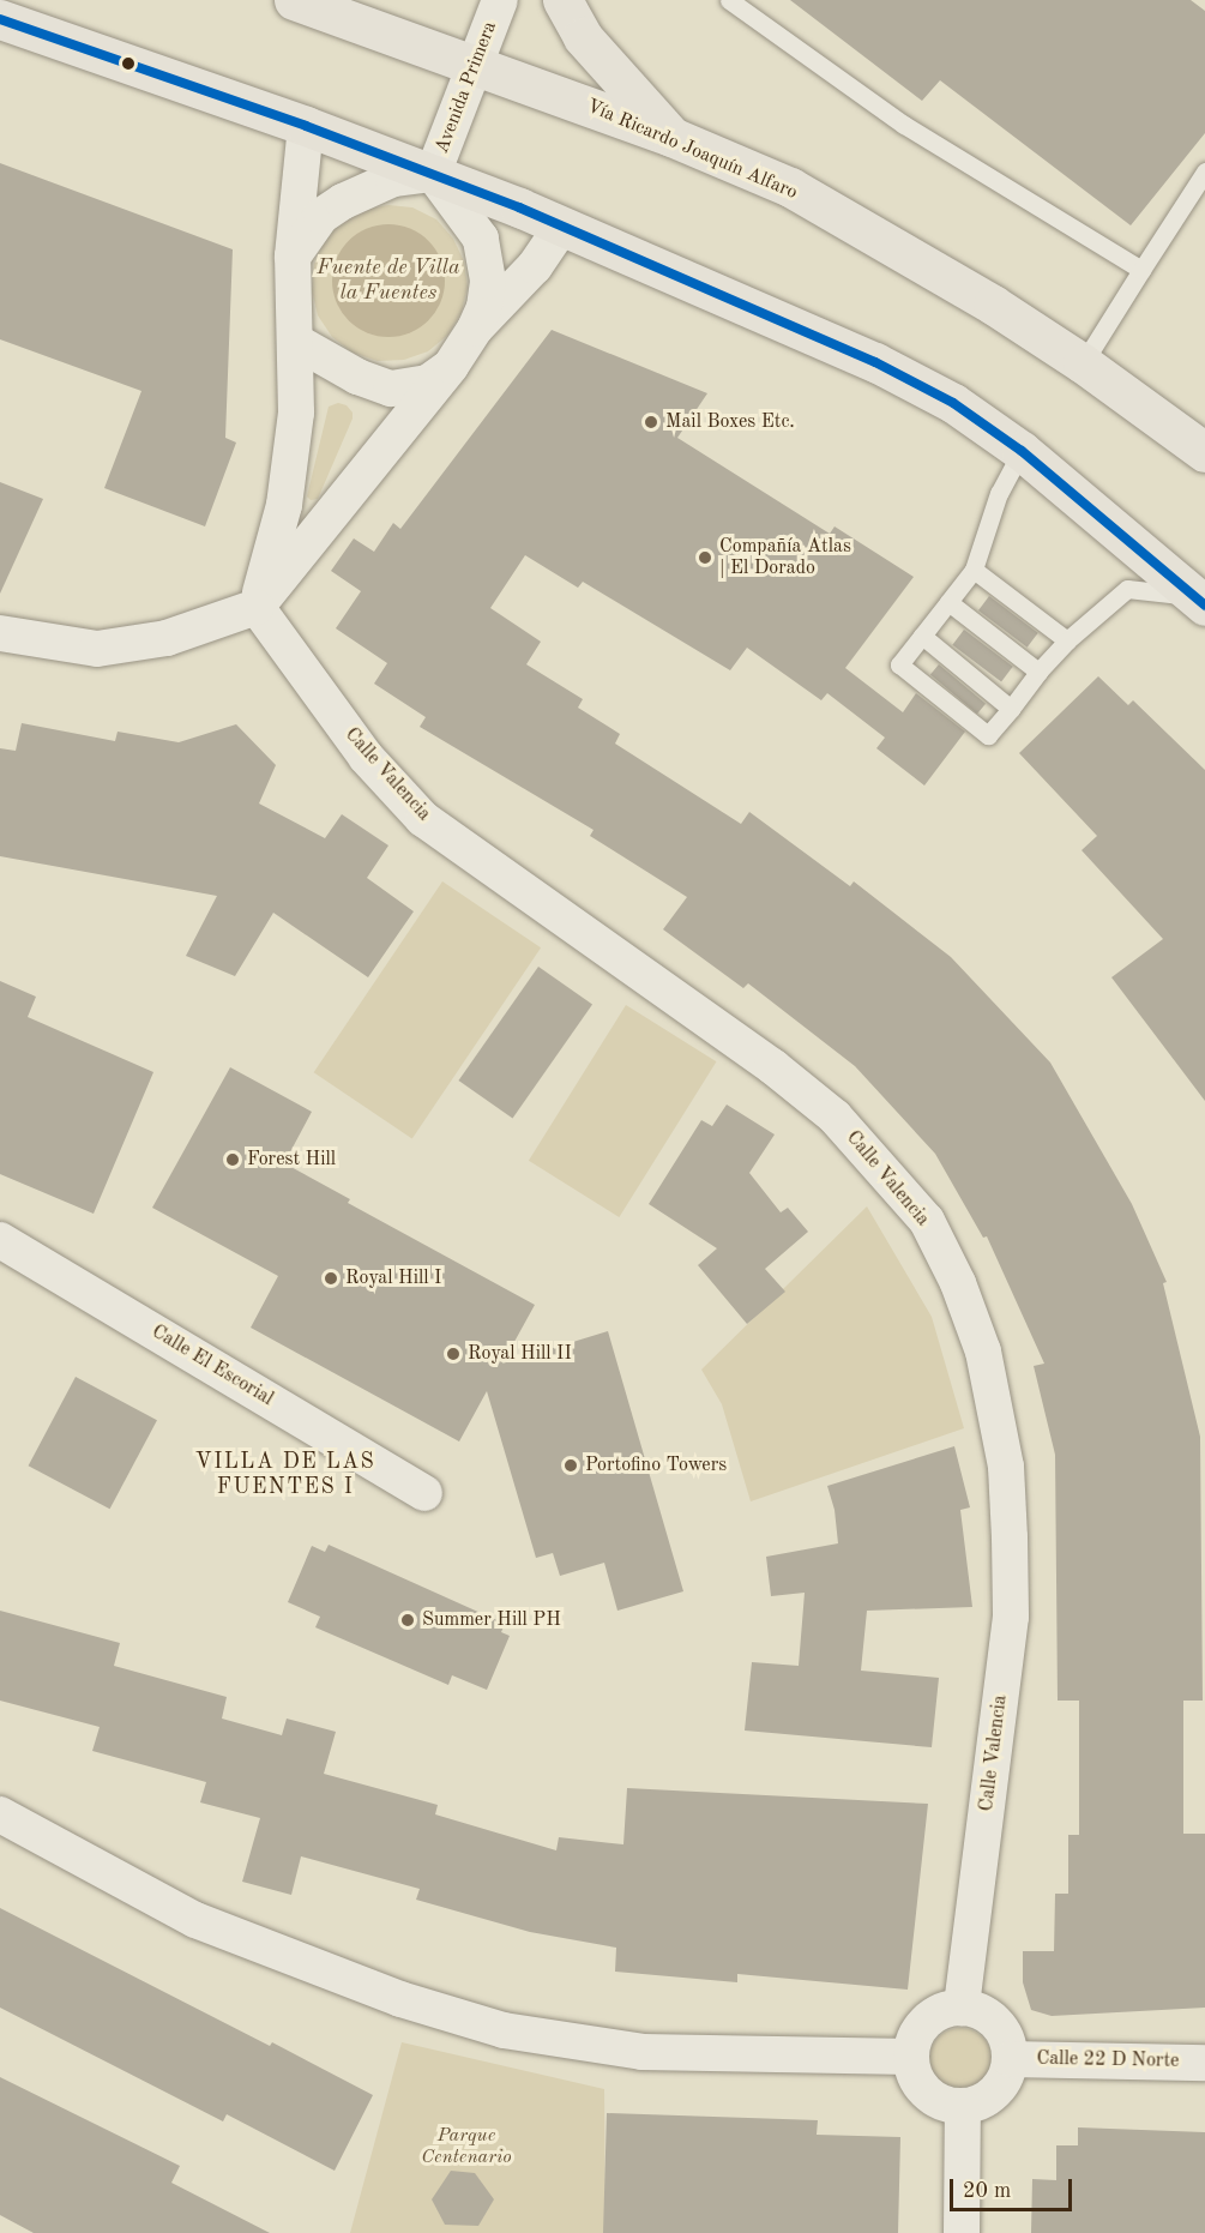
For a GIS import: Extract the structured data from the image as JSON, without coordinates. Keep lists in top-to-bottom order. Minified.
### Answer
{"streets":{"main road":["Vía Ricardo Joaquín Alfaro"],"street":["Avenida Primera","Calle Valencia","Calle El Escorial","Calle 22 D Norte"]},"crossings":[["Avenida Primera","Vía Ricardo Joaquín Alfaro"],["Calle Valencia","Calle 22 D Norte"]],"districts":["VILLA DE LAS FUENTES I"],"water":["Fuente de Villa la Fuentes"],"parks":["Parque Centenario"],"places":["Mail Boxes Etc.","Compañía Atlas | El Dorado","Forest Hill","Royal Hill I","Royal Hill II","Portofino Towers","Summer Hill PH"],"scale_bar":"20 m"}
